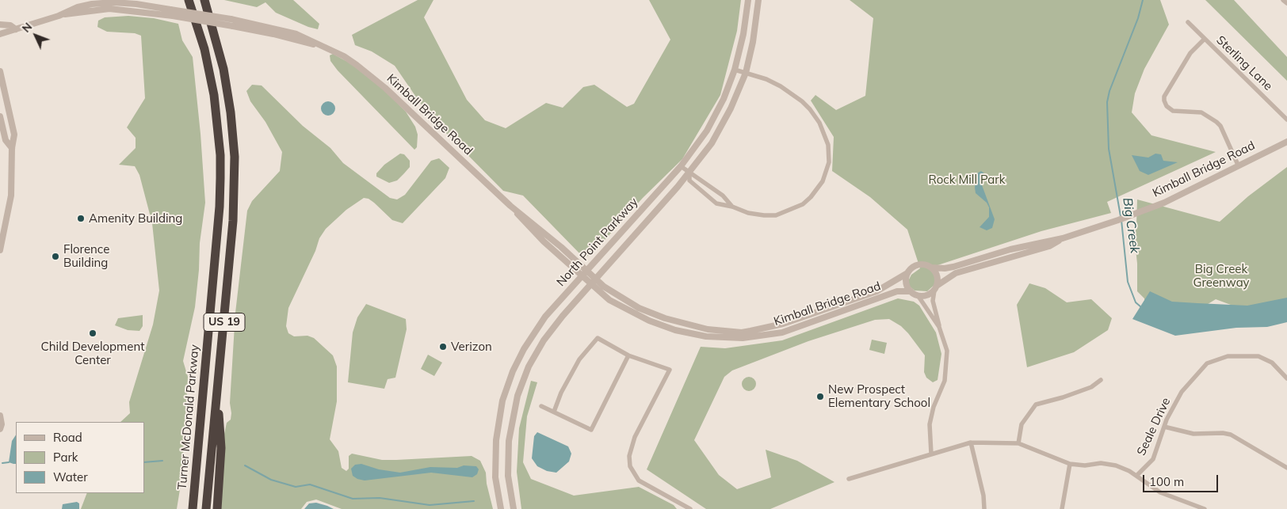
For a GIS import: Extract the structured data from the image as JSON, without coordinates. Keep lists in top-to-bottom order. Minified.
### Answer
{"streets":{"highway":["US 19","Turner McDonald Parkway"],"street":["Sterling Lane","Kimball Bridge Road","North Point Parkway","Seale Drive"]},"crossings":[["Kimball Bridge Road","North Point Parkway"]],"water":["Big Creek"],"parks":["Rock Mill Park","Big Creek Greenway"],"places":["Amenity Building","Florence Building","Child Development Center","Verizon","New Prospect Elementary School"],"legend":["Road","Park","Water"],"scale_bar":"100 m","north":"top left"}
